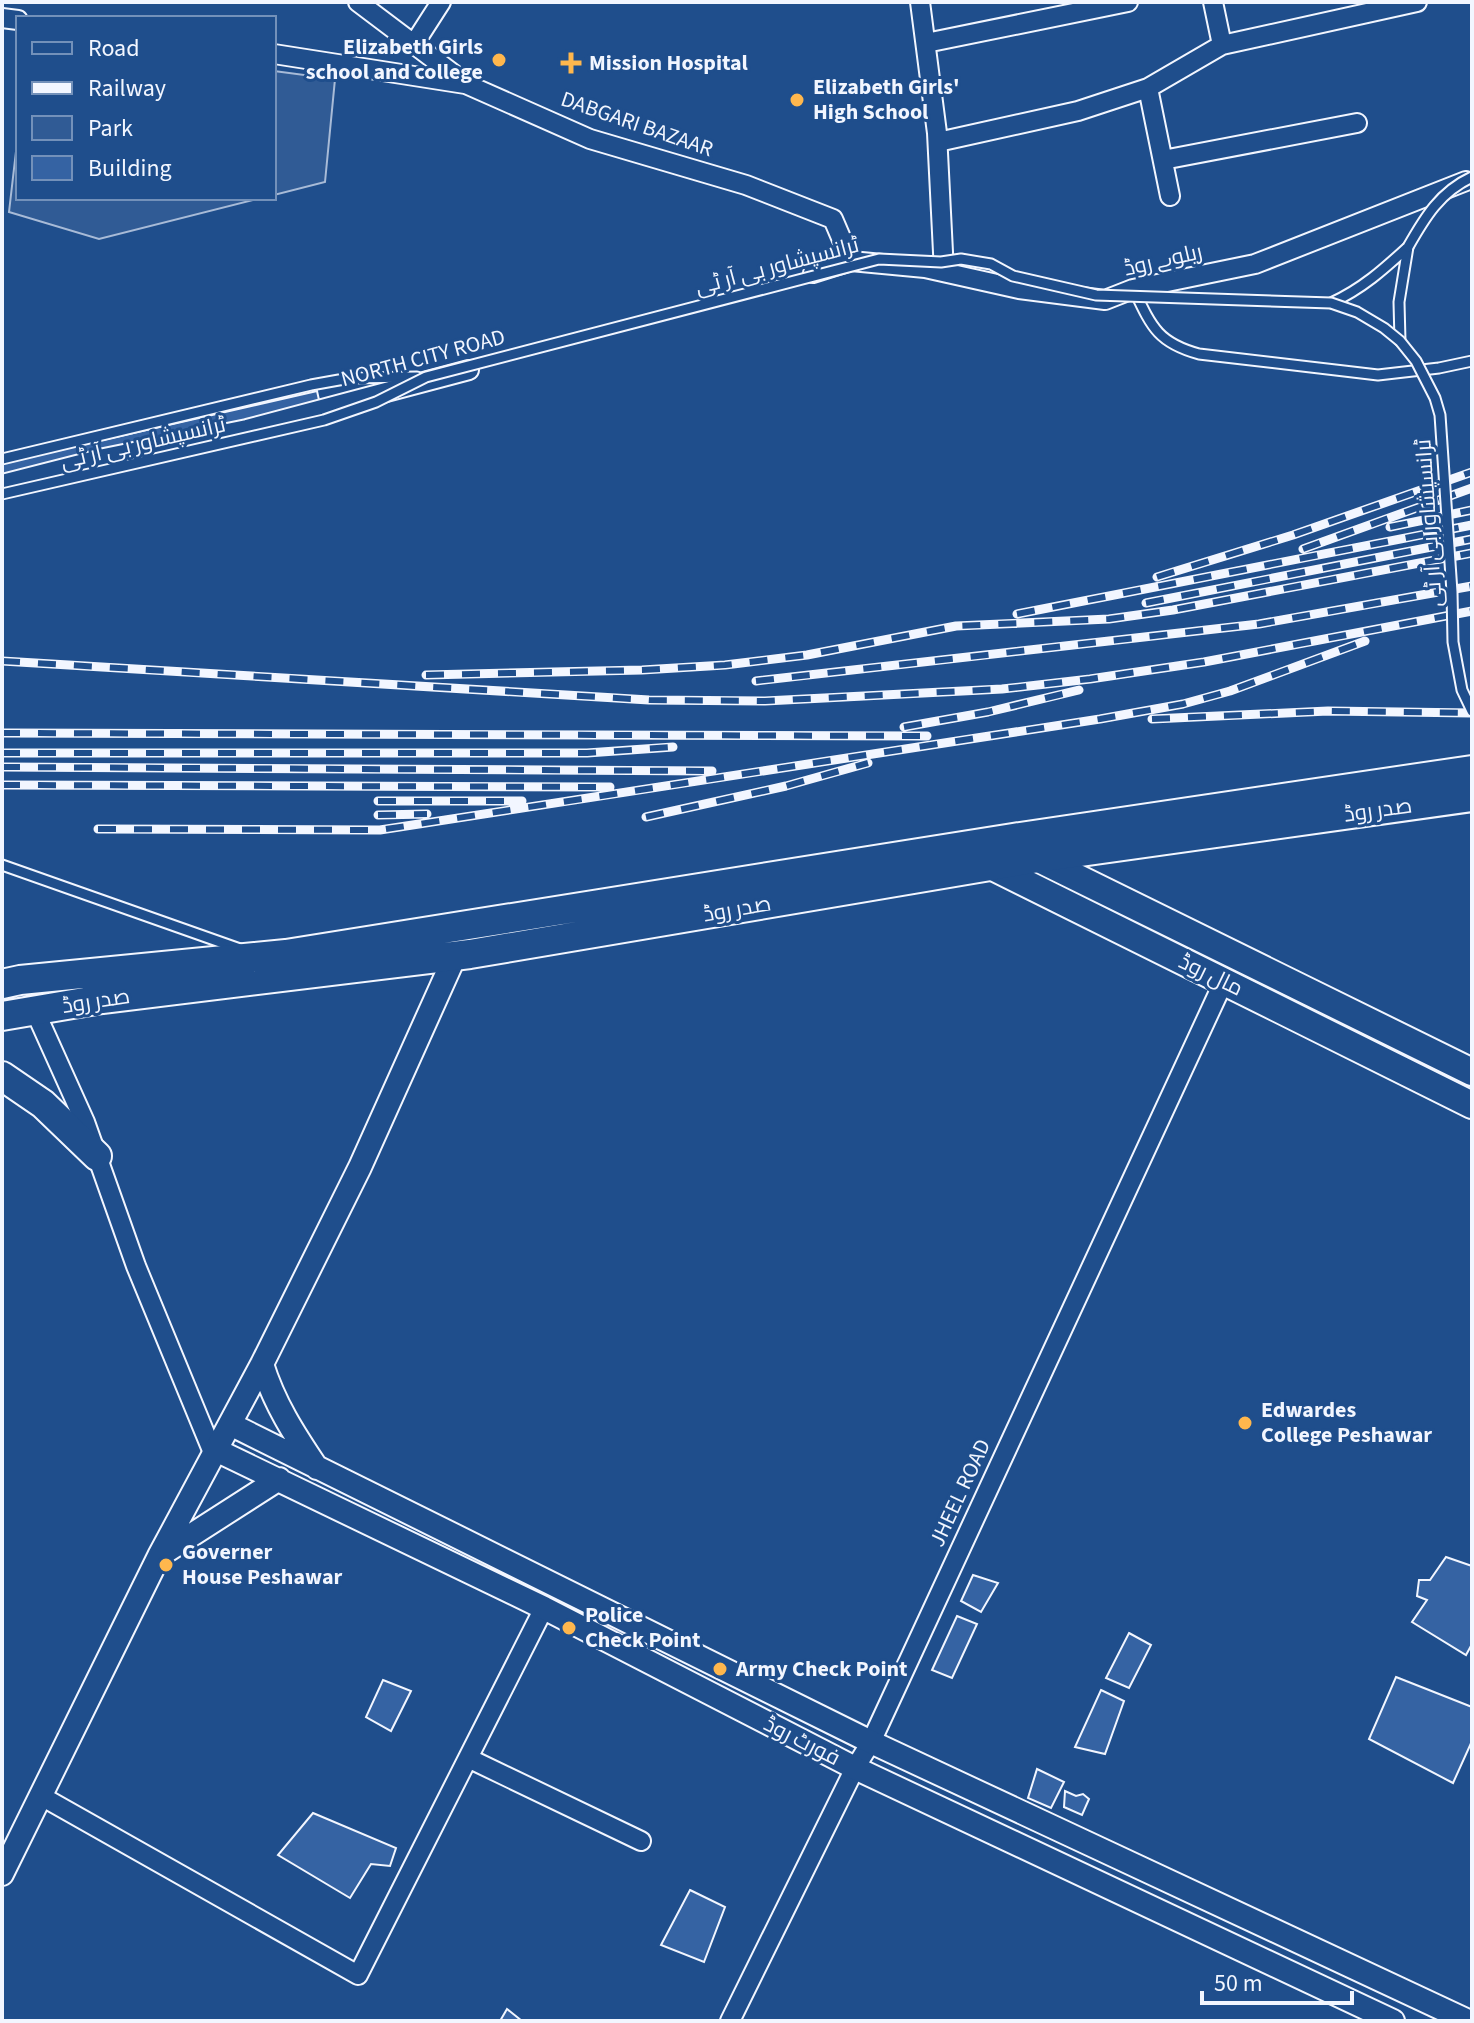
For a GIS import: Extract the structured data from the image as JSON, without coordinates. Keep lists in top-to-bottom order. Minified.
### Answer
{"streets":{"main road":["صدر روڈ","مال روڈ"],"street":["DABGARI BAZAAR","ریلوے روڈ","NORTH CITY ROAD","JHEEL ROAD","فورٹ روڈ"],"lane":["ٹرانسپشاور بی آر ٹی"]},"crossings":[["DABGARI BAZAAR","ریلوے روڈ"],["DABGARI BAZAAR","NORTH CITY ROAD"],["ریلوے روڈ","NORTH CITY ROAD"],["صدر روڈ","مال روڈ"],["مال روڈ","JHEEL ROAD"],["JHEEL ROAD","فورٹ روڈ"]],"places":{"other":["Elizabeth Girls school and college","Elizabeth Girls' High School","Edwardes College Peshawar","Governer House Peshawar","Police Check Point","Army Check Point"],"health":["Mission Hospital"]},"legend":["Road","Railway","Park","Building"],"scale_bar":"50 m"}
